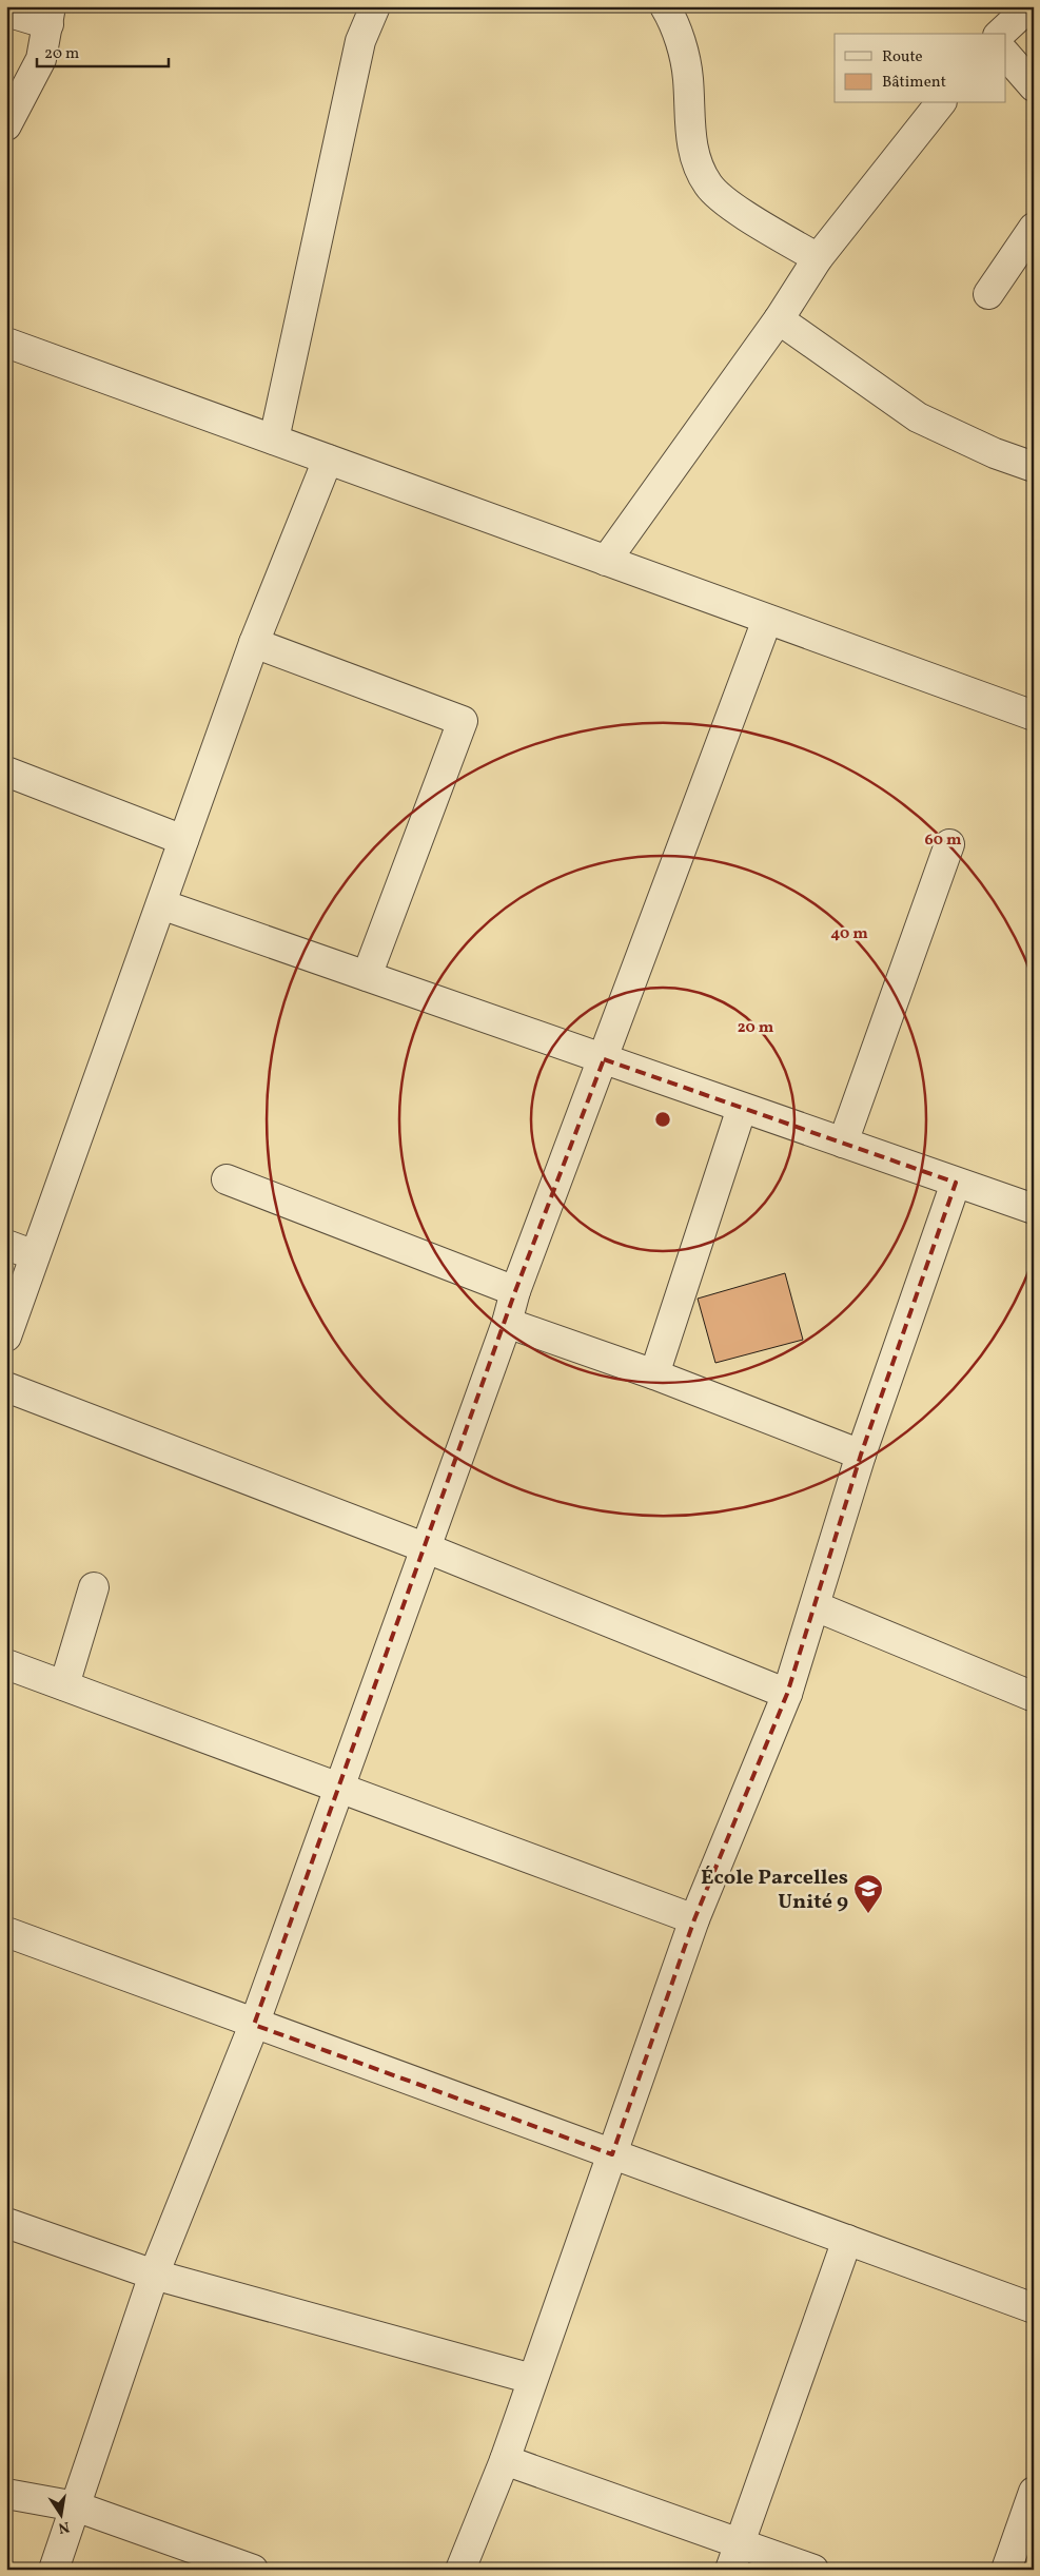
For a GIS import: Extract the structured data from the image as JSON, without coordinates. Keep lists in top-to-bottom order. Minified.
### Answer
{"places":{"school or university":["École Parcelles Unité 9"]},"legend":["Route","Bâtiment"],"scale_bar":"20 m","north":"bottom","rings":["60 m","40 m","20 m"]}
